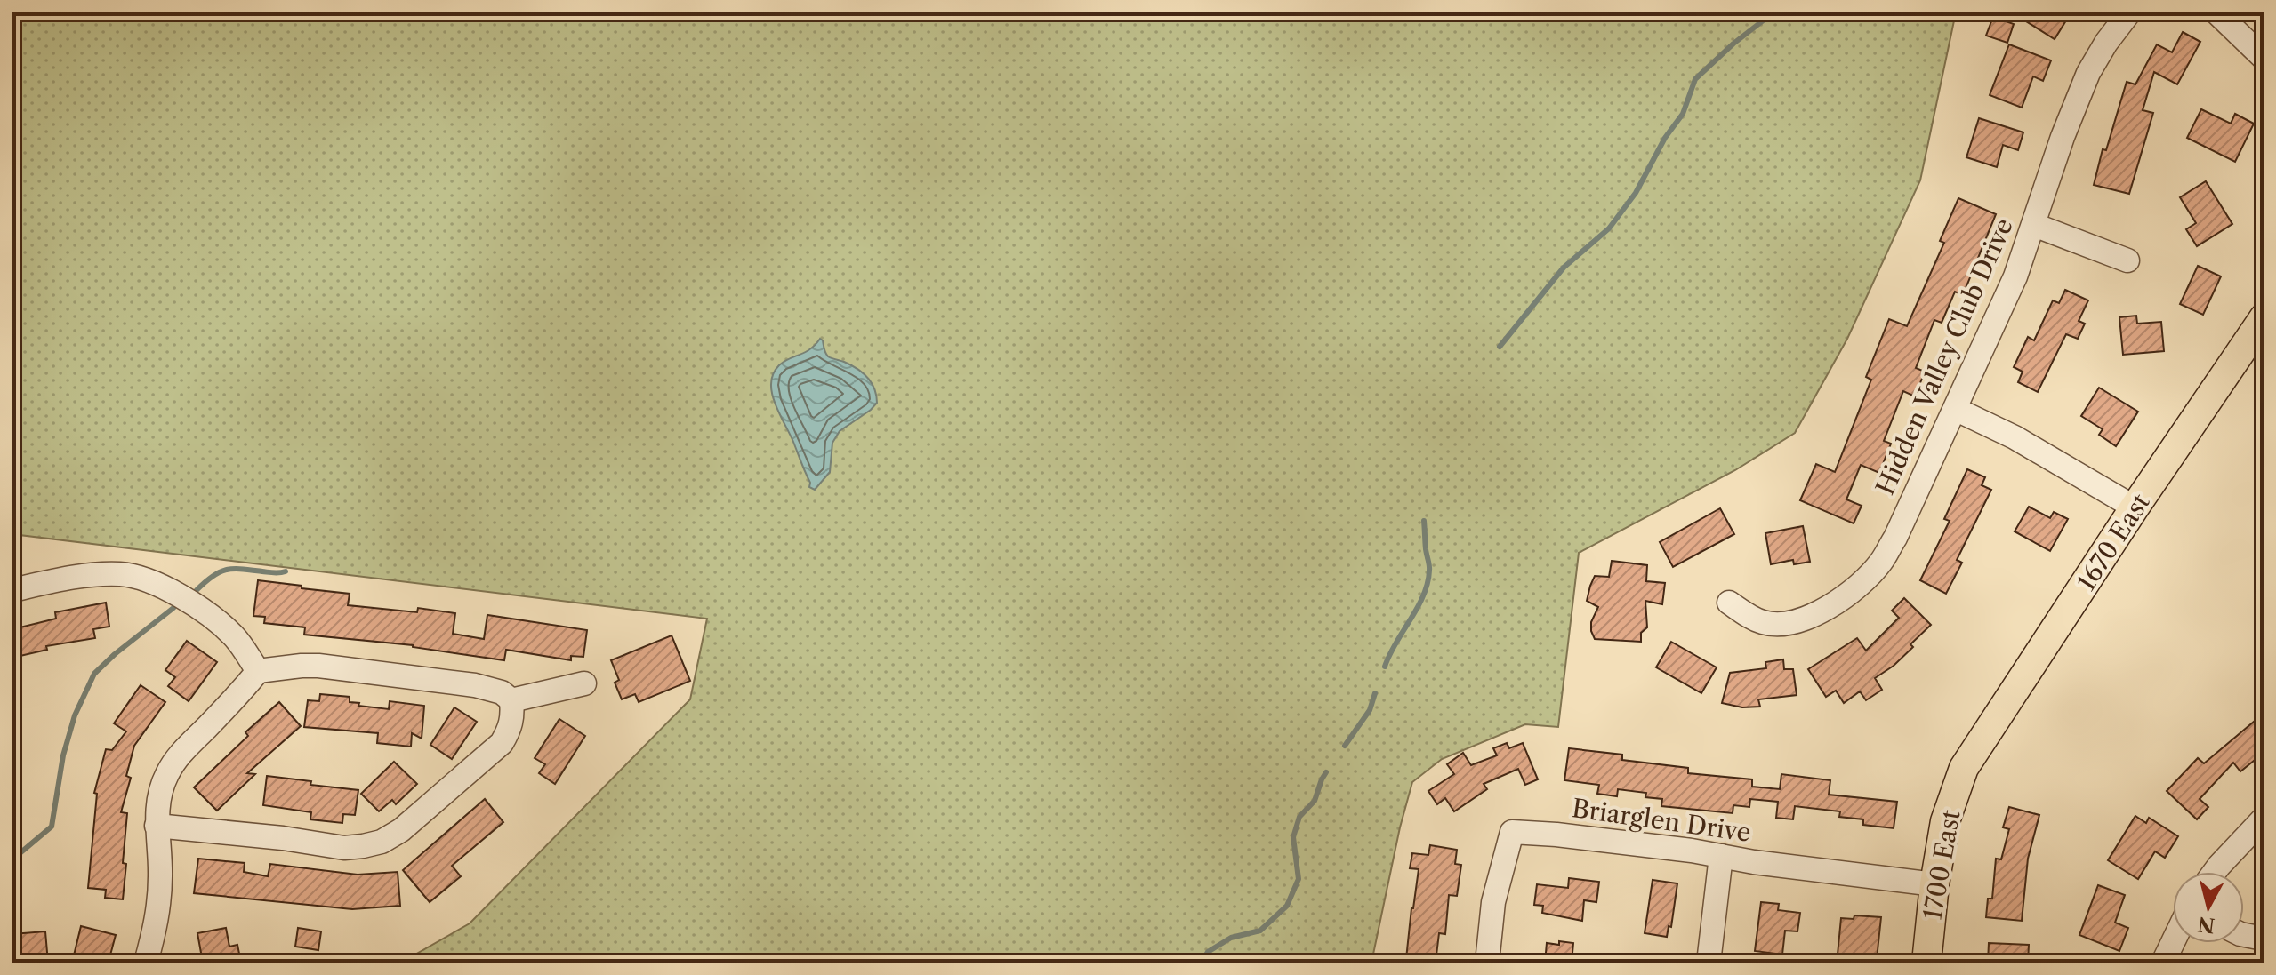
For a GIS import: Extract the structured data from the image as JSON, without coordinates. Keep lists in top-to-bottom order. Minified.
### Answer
{"streets":{"main road":["1670 East","1700 East"],"street":["Hidden Valley Club Drive","Briarglen Drive"]},"crossings":[["1670 East","1700 East"],["Briarglen Drive","1700 East"]],"north":"bottom"}
